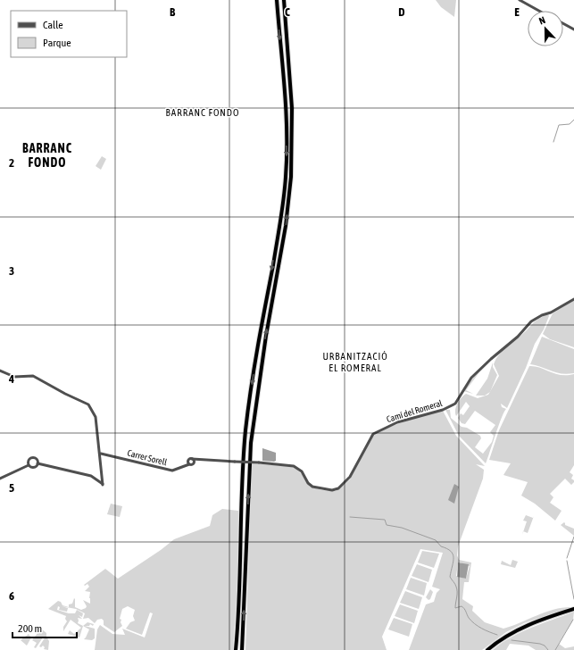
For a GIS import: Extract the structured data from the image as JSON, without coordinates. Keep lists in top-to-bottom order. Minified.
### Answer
{"streets":{"street":["Camí del Romeral","Carrer Sorell"]},"crossings":[["Camí del Romeral","Carrer Sorell"]],"districts":["BARRANC FONDO","BARRANC FONDO","URBANITZACIÓ EL ROMERAL"],"legend":["Calle","Parque"],"scale_bar":"200 m","north":"top","grid":{"columns":["B","C","D","E"],"rows":["2","3","4","5","6"]}}
